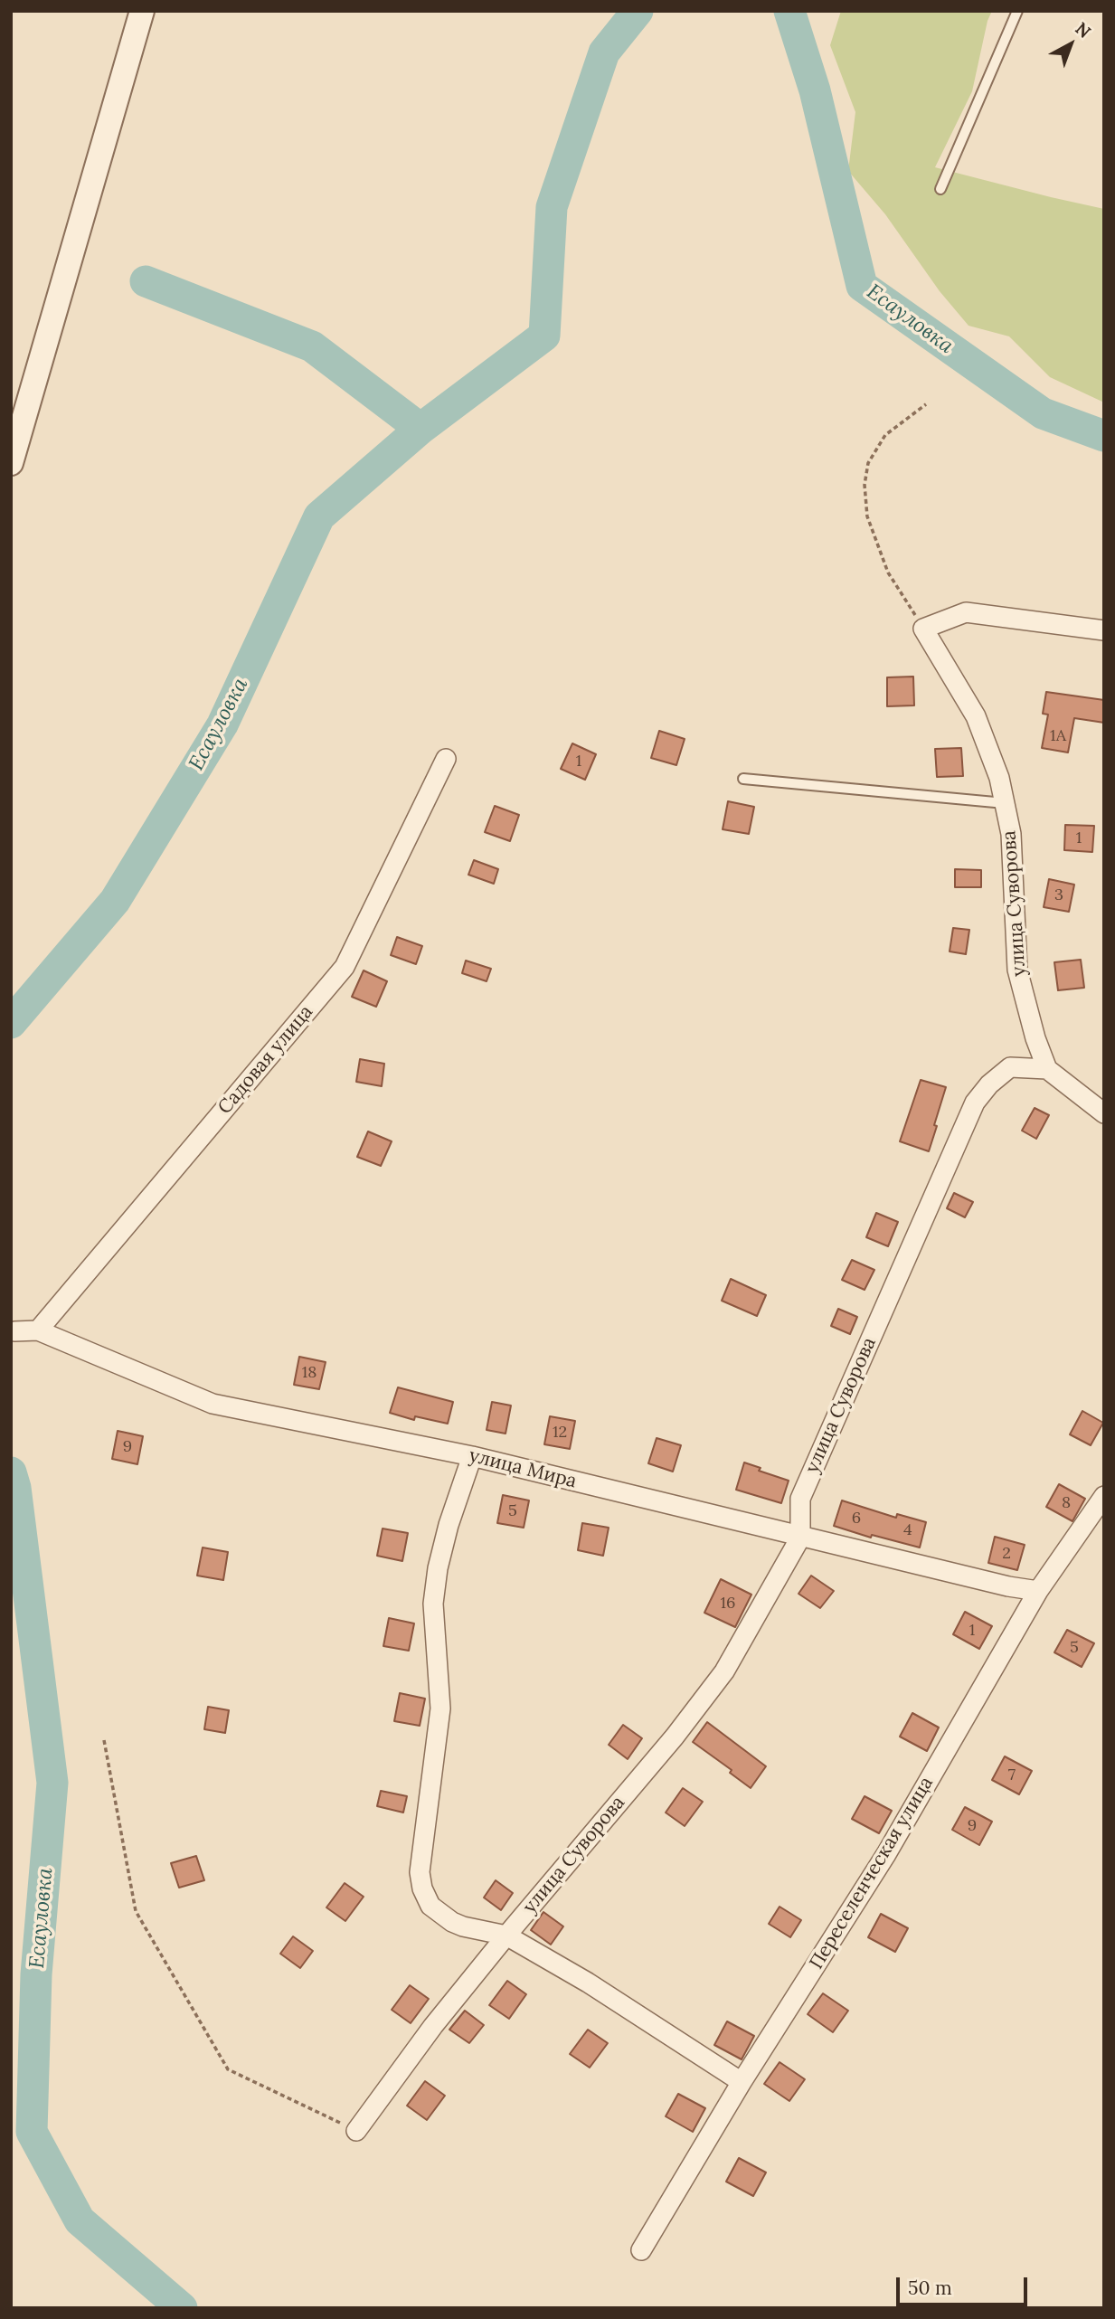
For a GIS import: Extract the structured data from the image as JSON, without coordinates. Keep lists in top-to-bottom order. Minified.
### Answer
{"streets":{"street":["улица Суворова","Садовая улица","улица Мира","Переселенческая улица"]},"crossings":[["улица Суворова","улица Мира"],["Садовая улица","улица Мира"],["улица Мира","Переселенческая улица"]],"water":["Есауловка"],"house_numbers":["1А","1","1","3","18","12","9","8","5","6","4","2","16","1","5","7","9"],"scale_bar":"50 m","north":"top right"}
